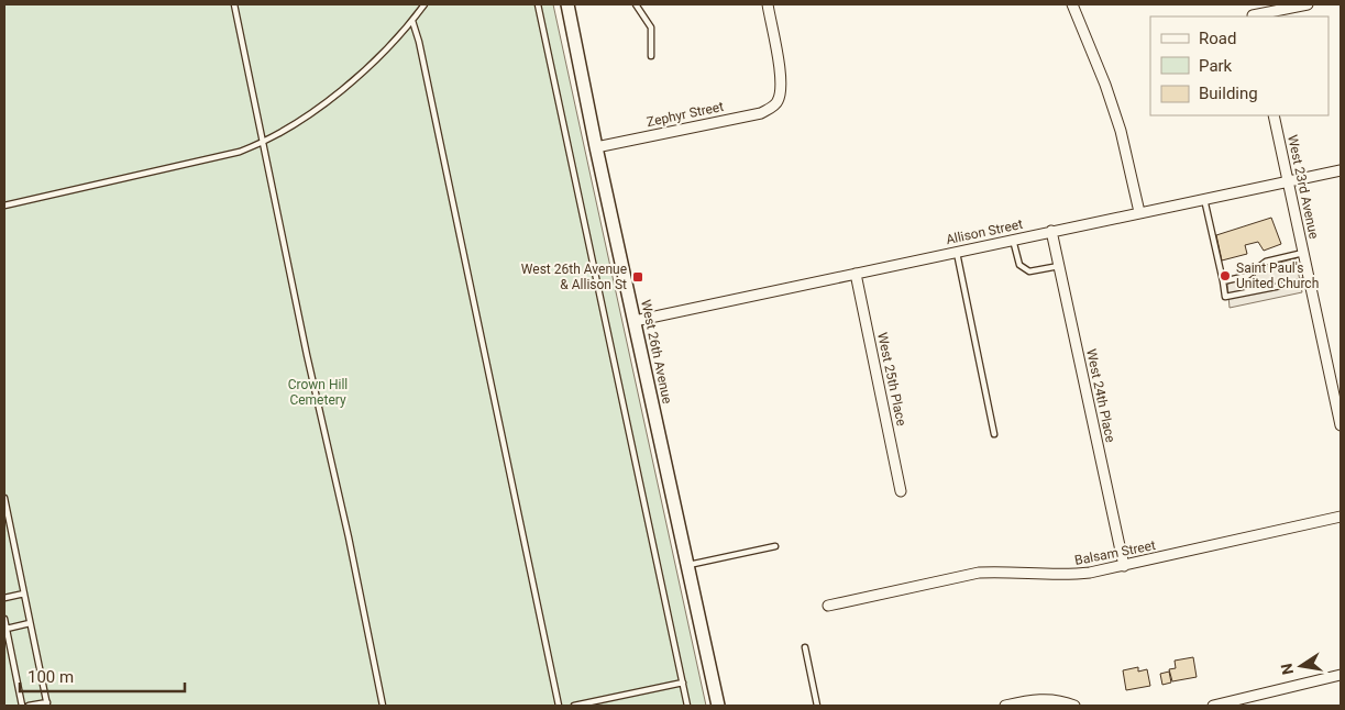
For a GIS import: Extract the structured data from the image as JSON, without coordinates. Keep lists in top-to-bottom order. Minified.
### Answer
{"streets":{"street":["Zephyr Street","West 23rd Avenue","Allison Street","West 26th Avenue","West 25th Place","West 24th Place","Balsam Street"]},"crossings":[["Zephyr Street","West 26th Avenue"],["West 23rd Avenue","Allison Street"],["Allison Street","West 26th Avenue"],["Allison Street","West 25th Place"],["Allison Street","West 24th Place"],["West 24th Place","Balsam Street"]],"parks":["Crown Hill Cemetery"],"places":{"other":["Saint Paul's United Church"],"transit":["West 26th Avenue & Allison St"]},"legend":["Road","Park","Building"],"scale_bar":"100 m","north":"left"}
